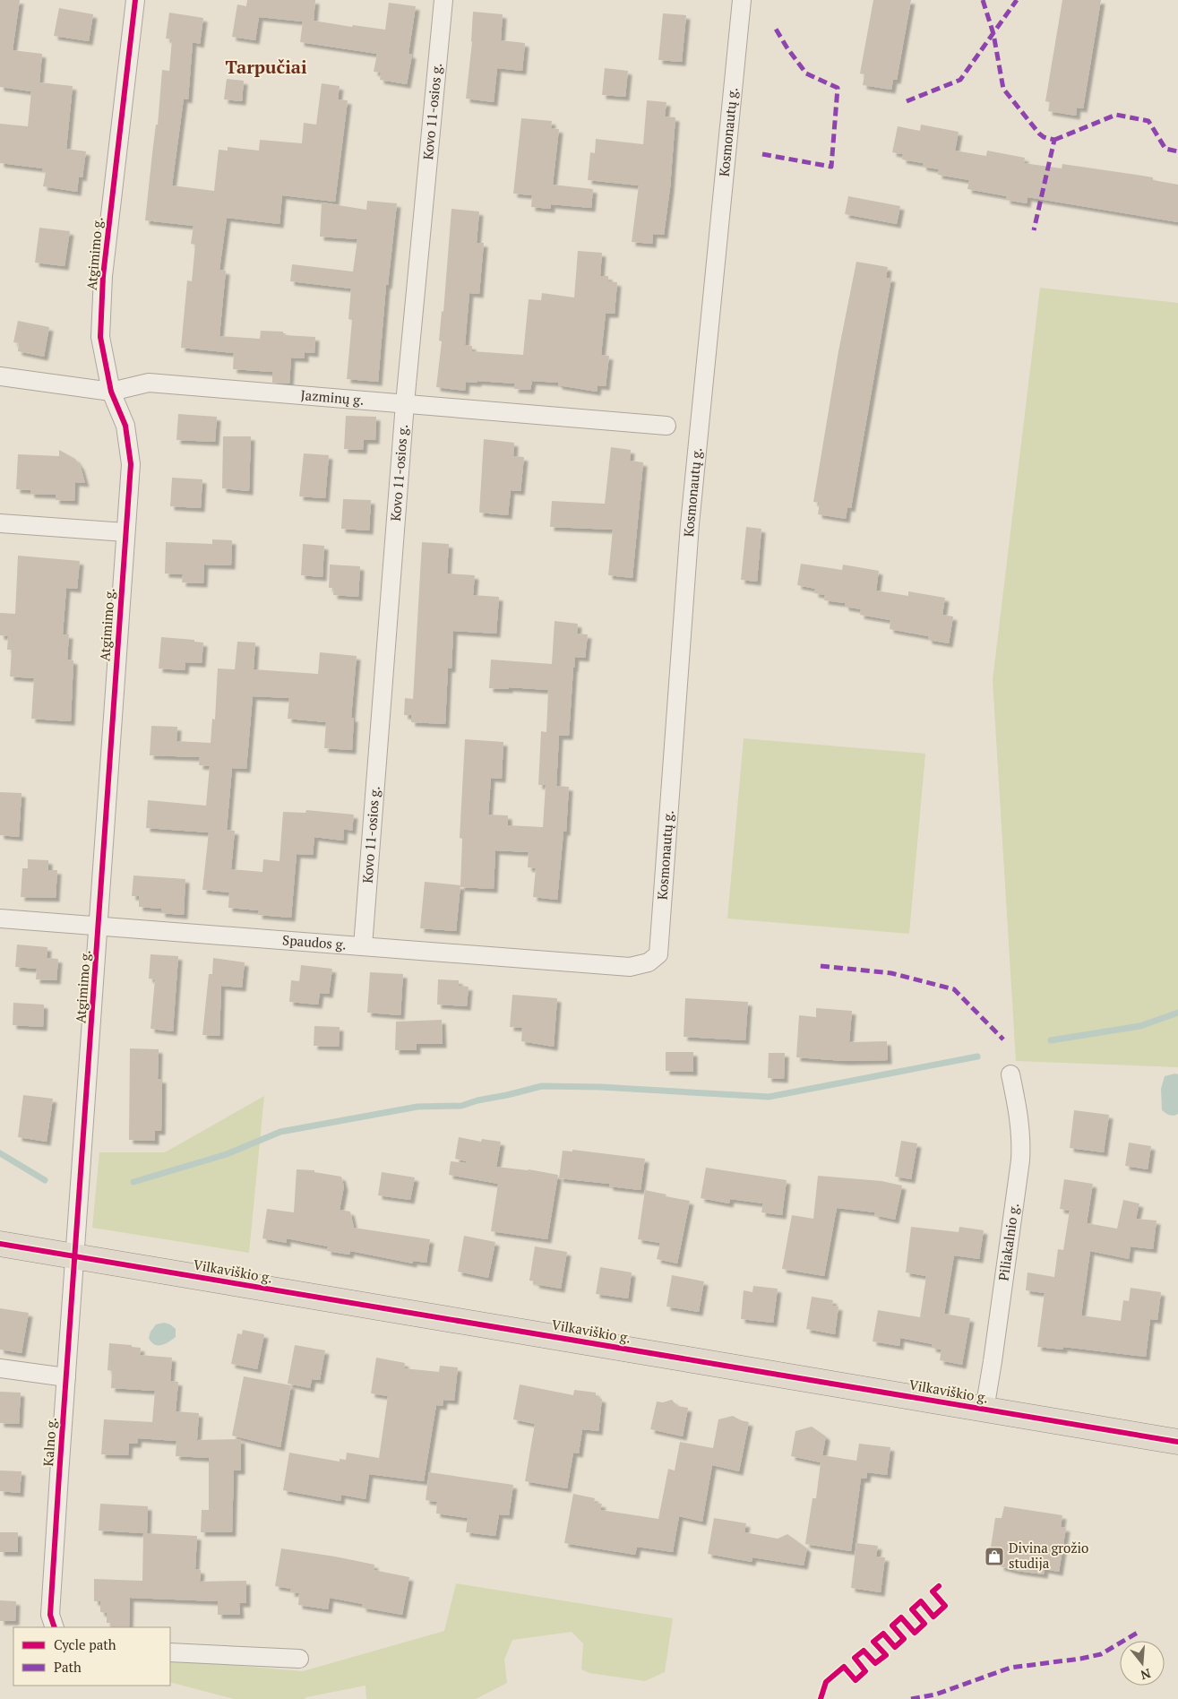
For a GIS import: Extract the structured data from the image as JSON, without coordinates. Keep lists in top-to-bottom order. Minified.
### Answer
{"streets":{"highway":["Vilkaviškio g."],"street":["Kovo 11-osios g.","Kosmonautų g.","Atgimimo g.","Jazminų g.","Spaudos g.","Piliakalnio g.","Kalno g."]},"crossings":[["Kovo 11-osios g.","Jazminų g."],["Kovo 11-osios g.","Spaudos g."],["Kosmonautų g.","Spaudos g."],["Atgimimo g.","Jazminų g."],["Atgimimo g.","Spaudos g."],["Atgimimo g.","Vilkaviškio g."],["Atgimimo g.","Kalno g."],["Piliakalnio g.","Vilkaviškio g."],["Vilkaviškio g.","Kalno g."]],"districts":["Tarpučiai"],"places":{"shop":["Divina grožio studija"]},"legend":["Cycle path","Path"],"north":"bottom"}
